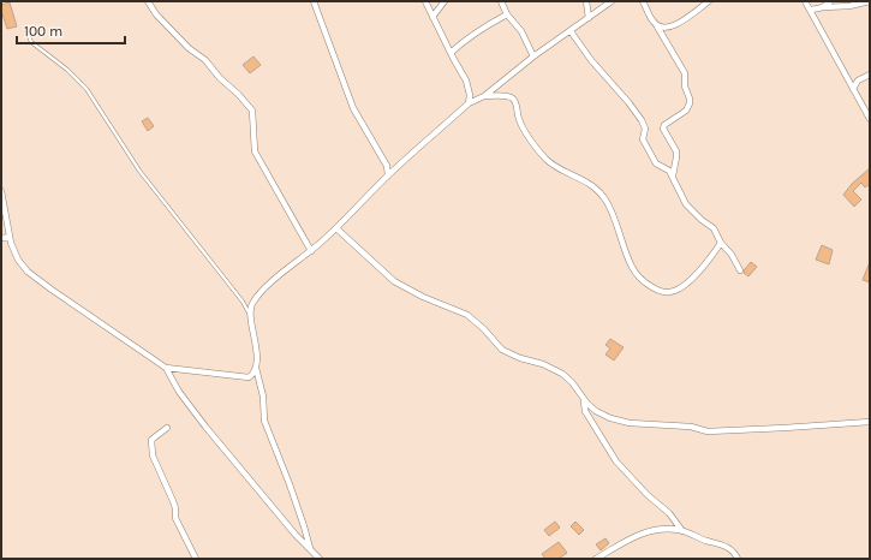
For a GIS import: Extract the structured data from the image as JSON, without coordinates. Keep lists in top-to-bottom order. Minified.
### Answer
{"scale_bar":"100 m"}
